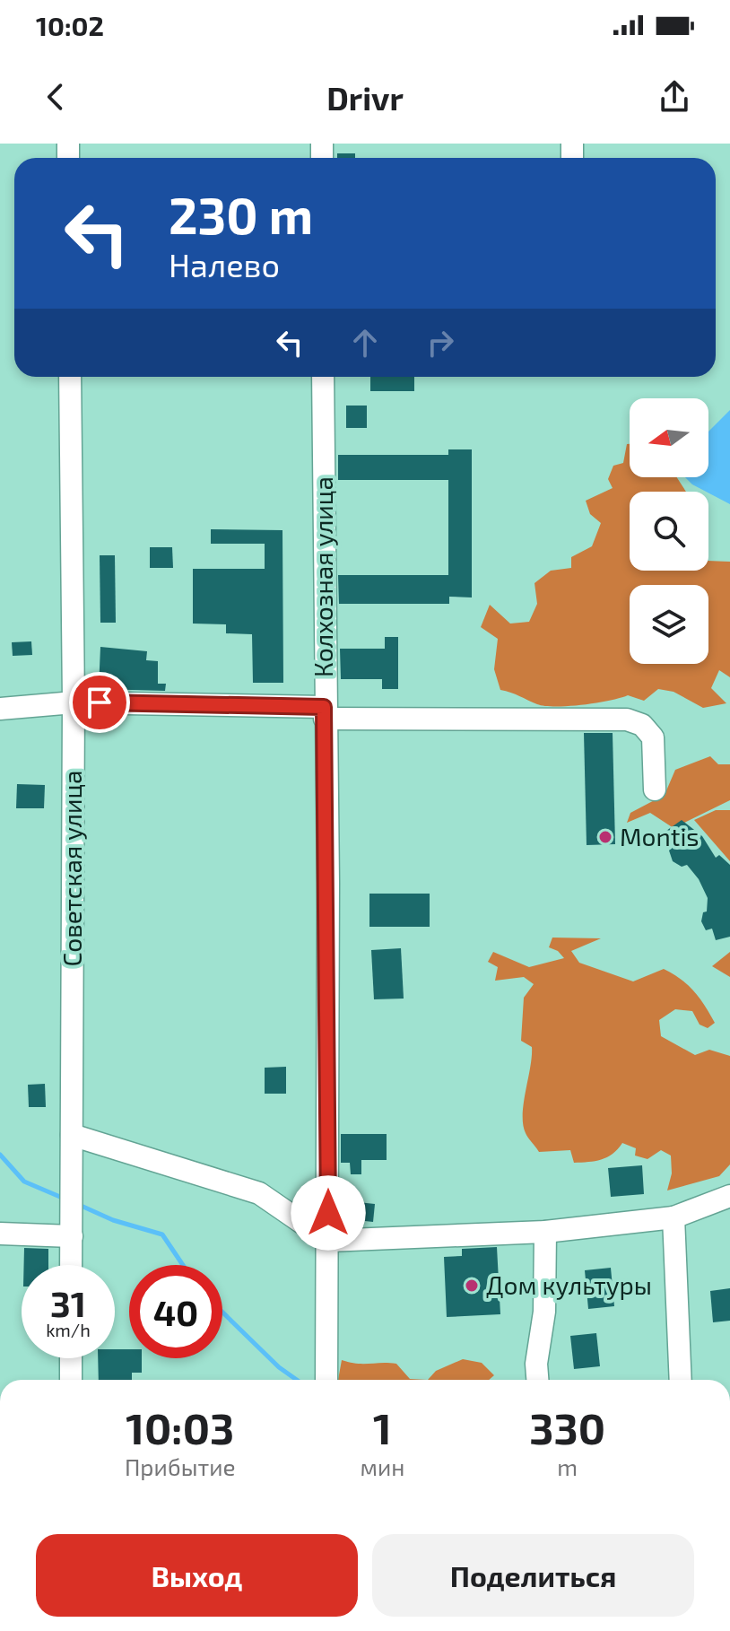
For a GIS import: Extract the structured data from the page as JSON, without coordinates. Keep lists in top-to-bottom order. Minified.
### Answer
{"streets":{"street":["Колхозная улица","Советская улица"]},"places":["Montis","Дом культуры"],"north":"left","page":{"status":"10:02","header":"Drivr","turn":["230 m","Налево"],"speed":"31 km/h","limit":"40","eta":["10:03","Прибытие","1","мин","330","m"],"buttons":["Выход","Поделиться"]}}
